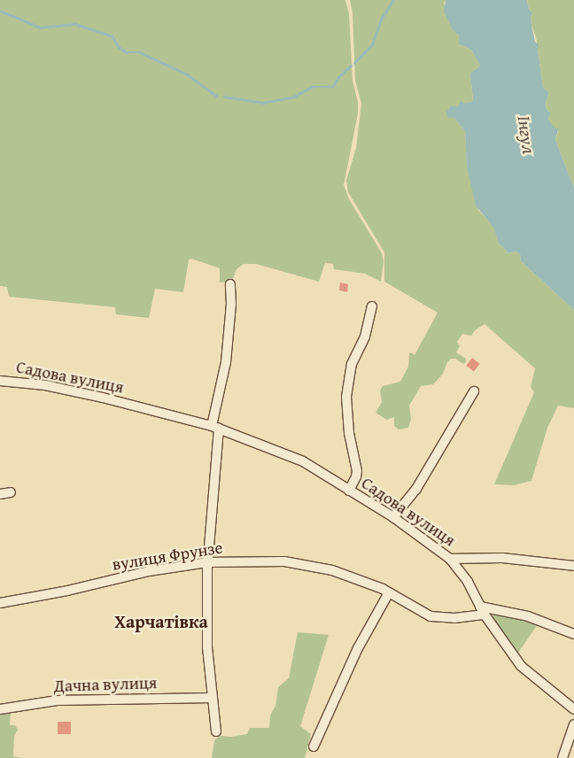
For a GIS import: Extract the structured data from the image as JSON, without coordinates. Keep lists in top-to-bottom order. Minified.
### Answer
{"streets":{"street":["Садова вулиця","вулиця Фрунзе","Дачна вулиця"]},"crossings":[["Садова вулиця","вулиця Фрунзе"]],"districts":["Харчатівка"],"water":["Інгул"]}
